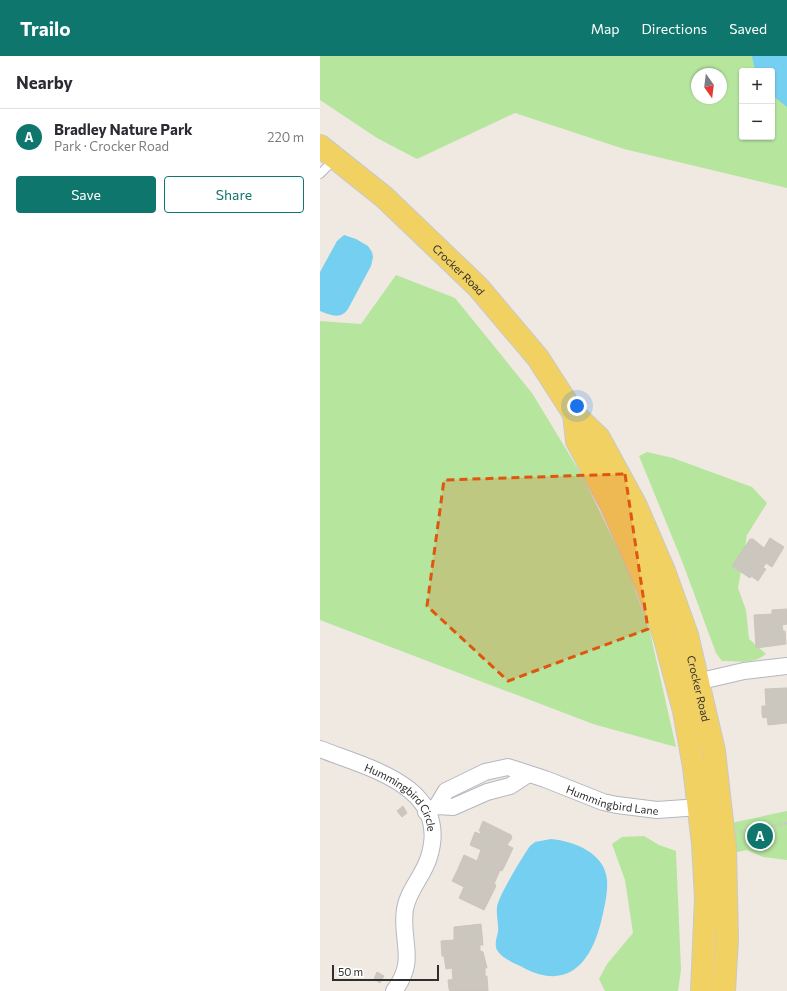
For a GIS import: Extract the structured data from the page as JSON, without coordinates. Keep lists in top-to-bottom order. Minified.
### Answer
{"streets":{"main road":["Crocker Road"],"street":["Hummingbird Lane","Hummingbird Circle"]},"crossings":[["Crocker Road","Hummingbird Lane"],["Hummingbird Lane","Hummingbird Circle"]],"scale_bar":"50 m","north":"bottom","page":{"header":"Trailo","nav":["Map","Directions","Saved"],"heading":"Nearby","map_buttons":["+","−"],"list":[{"mark":"A","name":"Bradley Nature Park","note":"Park · Crocker Road","value":"220 m"}],"buttons":["Save","Share"],"pins":"A","scale":"50 m"}}
